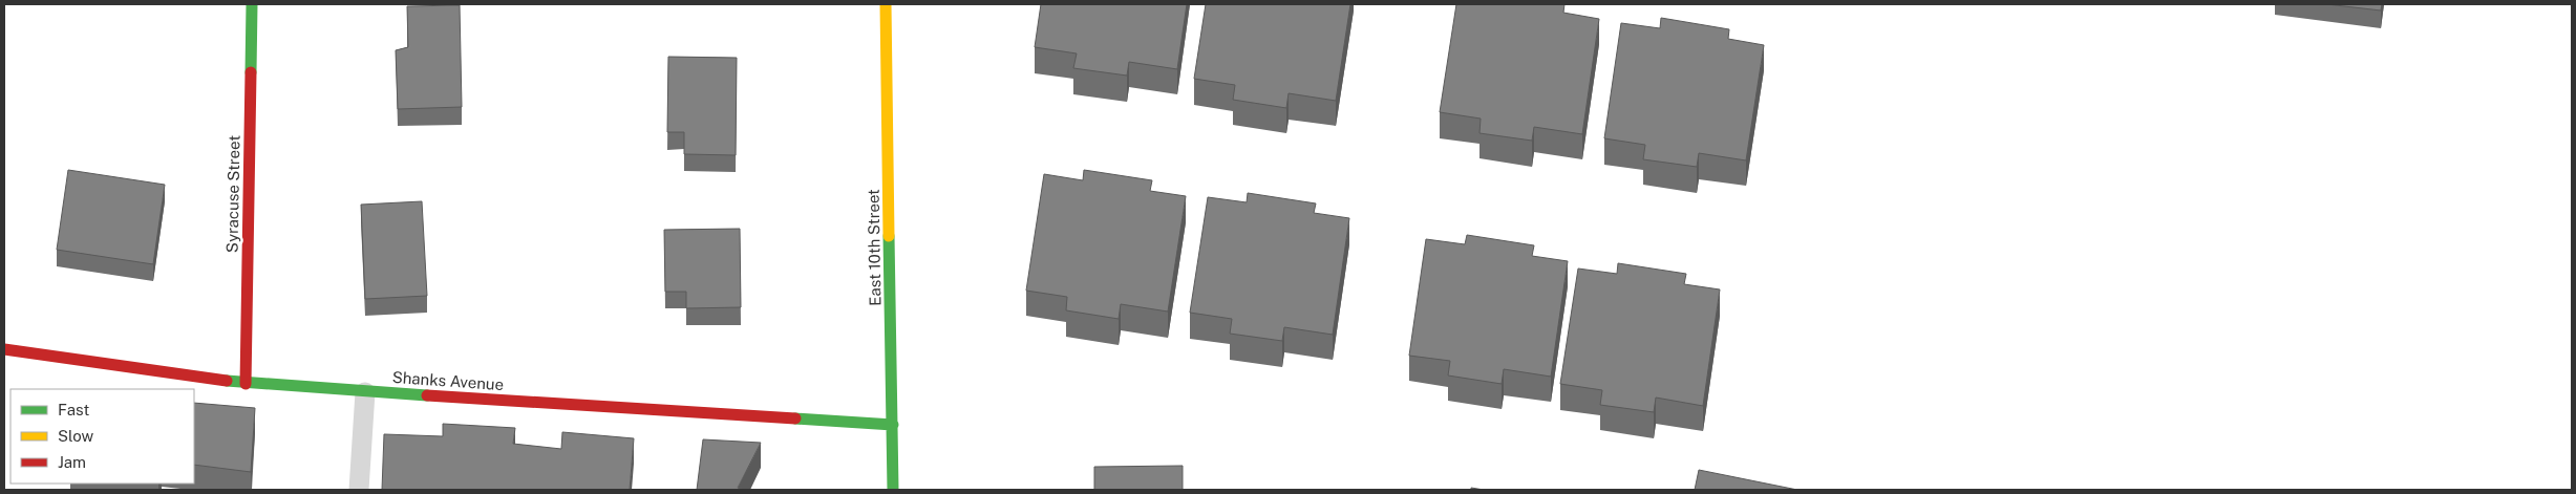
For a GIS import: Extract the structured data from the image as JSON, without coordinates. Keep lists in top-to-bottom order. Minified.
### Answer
{"streets":{"street":["Syracuse Street","East 10th Street","Shanks Avenue"]},"crossings":[["Syracuse Street","Shanks Avenue"],["East 10th Street","Shanks Avenue"]],"legend":["Fast","Slow","Jam"]}
